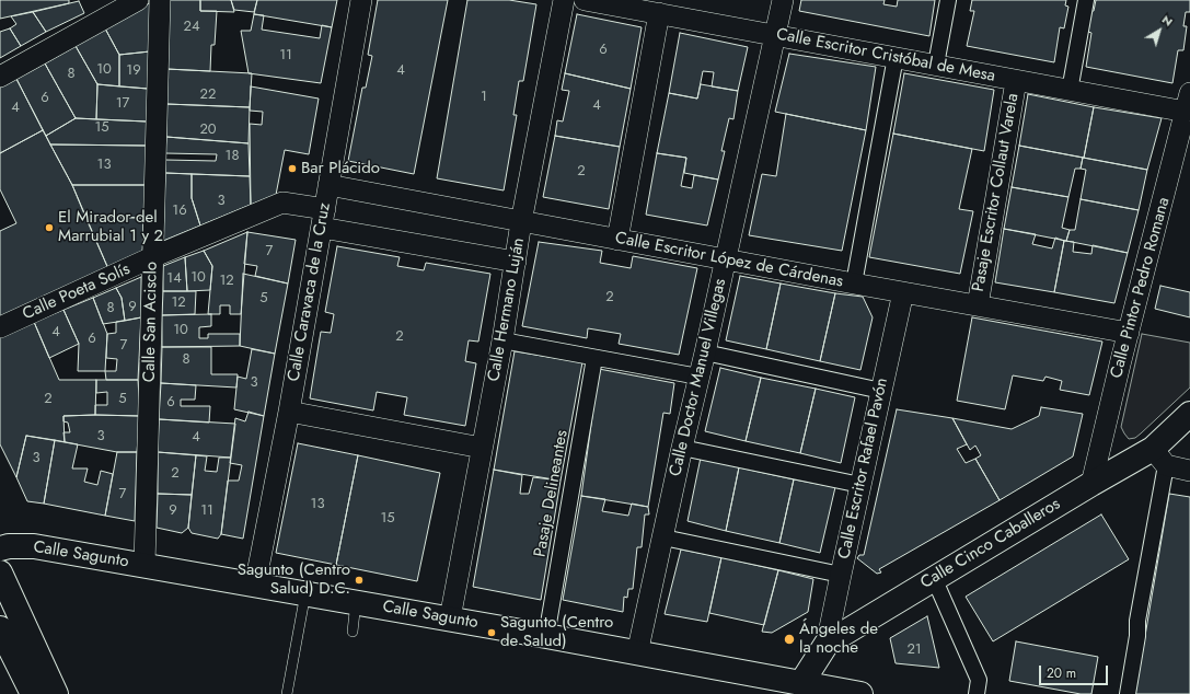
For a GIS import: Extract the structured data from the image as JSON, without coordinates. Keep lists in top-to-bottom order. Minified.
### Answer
{"streets":{"street":["Calle Escritor Cristóbal de Mesa","Pasaje Escritor Collaut Varela","Calle Escritor López de Cárdenas","Calle Pintor Pedro Romana","Calle Poeta Solís","Calle Caravaca de la Cruz","Calle Hermano Luján","Calle San Acisclo","Calle Doctor Manuel Villegas","Calle Escritor Rafael Pavón","Pasaje Delineantes","Calle Cinco Caballeros","Calle Sagunto"]},"crossings":[["Calle Escritor Cristóbal de Mesa","Pasaje Escritor Collaut Varela"],["Calle Escritor Cristóbal de Mesa","Calle Pintor Pedro Romana"],["Calle Escritor Cristóbal de Mesa","Calle Doctor Manuel Villegas"],["Pasaje Escritor Collaut Varela","Calle Escritor López de Cárdenas"],["Calle Escritor López de Cárdenas","Calle Pintor Pedro Romana"],["Calle Escritor López de Cárdenas","Calle Caravaca de la Cruz"],["Calle Escritor López de Cárdenas","Calle Hermano Luján"],["Calle Escritor López de Cárdenas","Calle Doctor Manuel Villegas"],["Calle Escritor López de Cárdenas","Calle Escritor Rafael Pavón"],["Calle Pintor Pedro Romana","Calle Cinco Caballeros"],["Calle Poeta Solís","Calle Caravaca de la Cruz"],["Calle Poeta Solís","Calle San Acisclo"],["Calle Caravaca de la Cruz","Calle Sagunto"],["Calle Hermano Luján","Calle Sagunto"],["Calle San Acisclo","Calle Sagunto"],["Calle Doctor Manuel Villegas","Calle Sagunto"],["Calle Escritor Rafael Pavón","Calle Cinco Caballeros"],["Pasaje Delineantes","Calle Sagunto"],["Calle Cinco Caballeros","Calle Sagunto"]],"places":["Bar Plácido","El Mirador del Marrubial 1 y 2","Sagunto (Centro Salud) D.C.","Sagunto (Centro de Salud)","Ángeles de la noche"],"house_numbers":["24","6","11","10","19","4","8","22","1","6","17","4","4","15","20","18","13","2","3","16","7","10","14","12","2","5","12","9","8","10","4","2","6","7","8","3","2","5","6","3","4","3","2","7","13","9","11","15","21"],"scale_bar":"20 m","north":"top right"}
